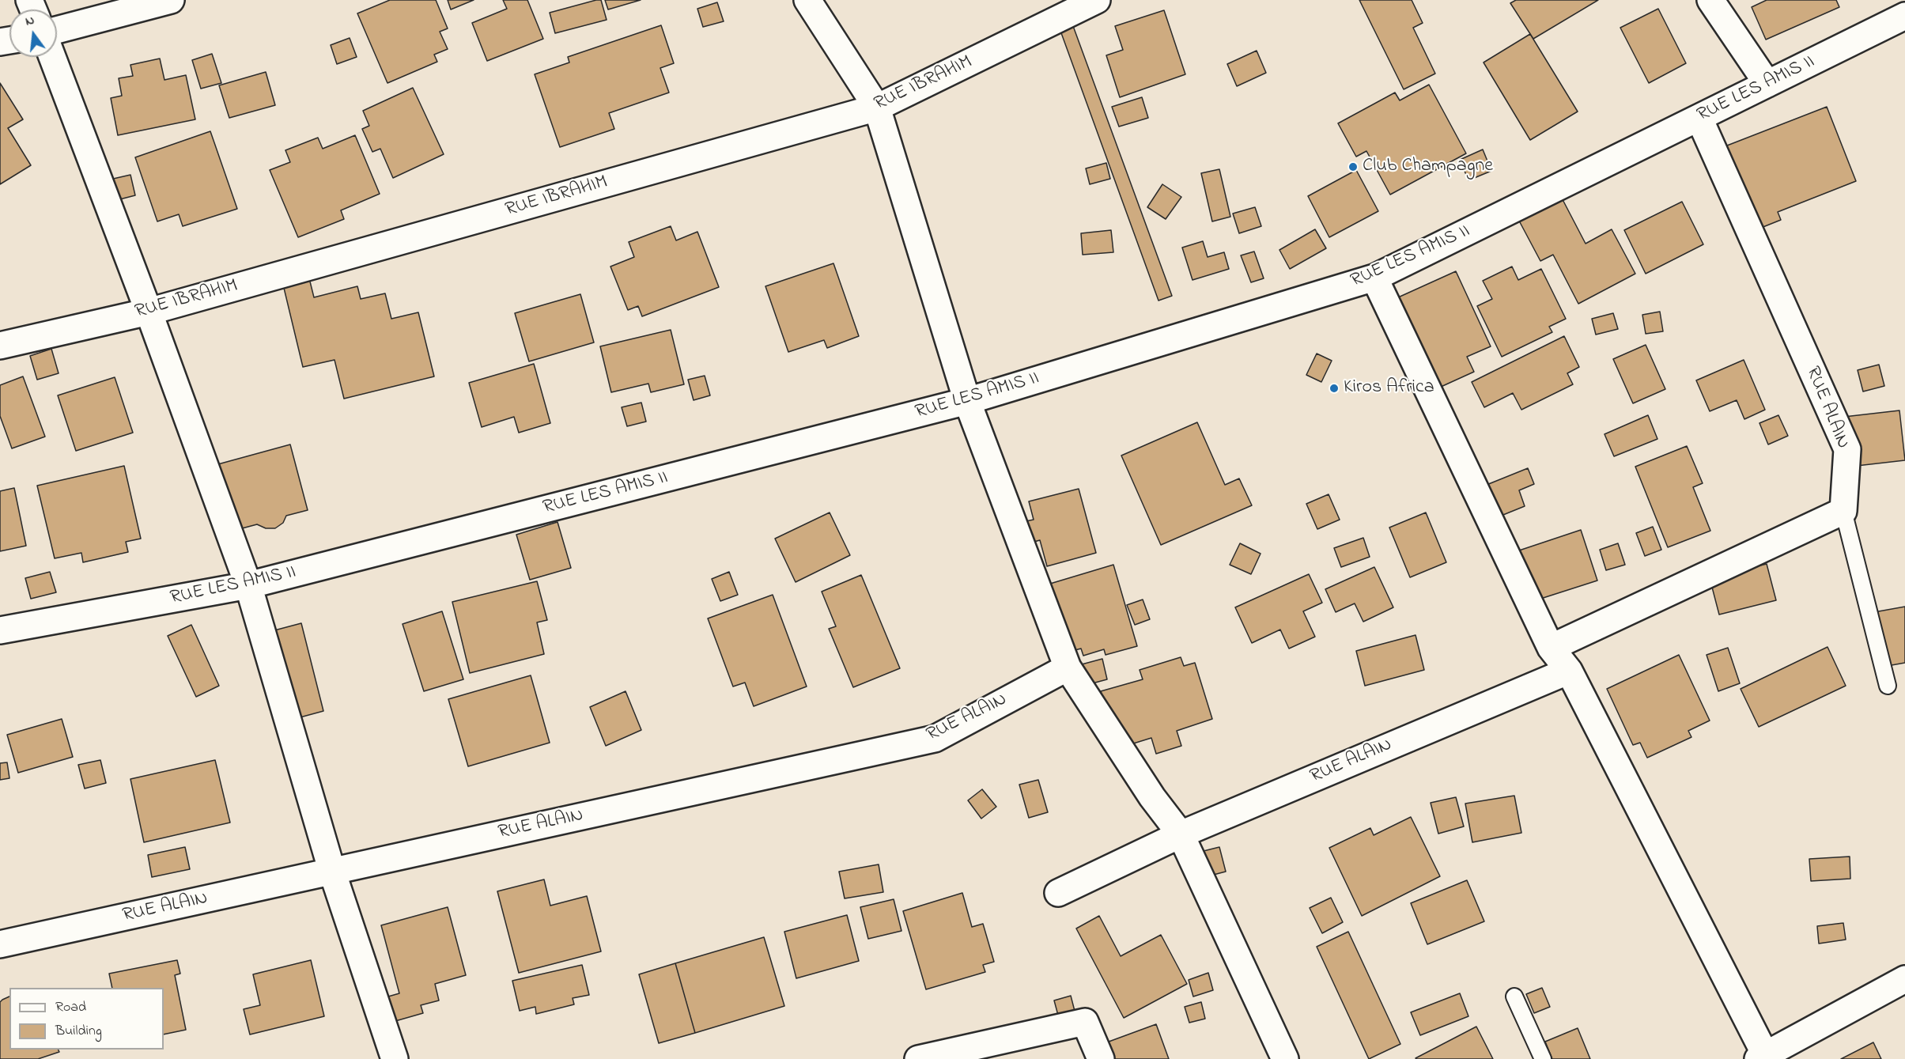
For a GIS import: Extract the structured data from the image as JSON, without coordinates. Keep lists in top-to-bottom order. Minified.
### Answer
{"streets":{"street":["RUE IBRAHIM","RUE LES AMIS II","RUE ALAIN"]},"crossings":[["RUE LES AMIS II","RUE ALAIN"]],"places":["Club Champagne","Kiros Africa"],"legend":["Road","Building"],"north":"top"}
